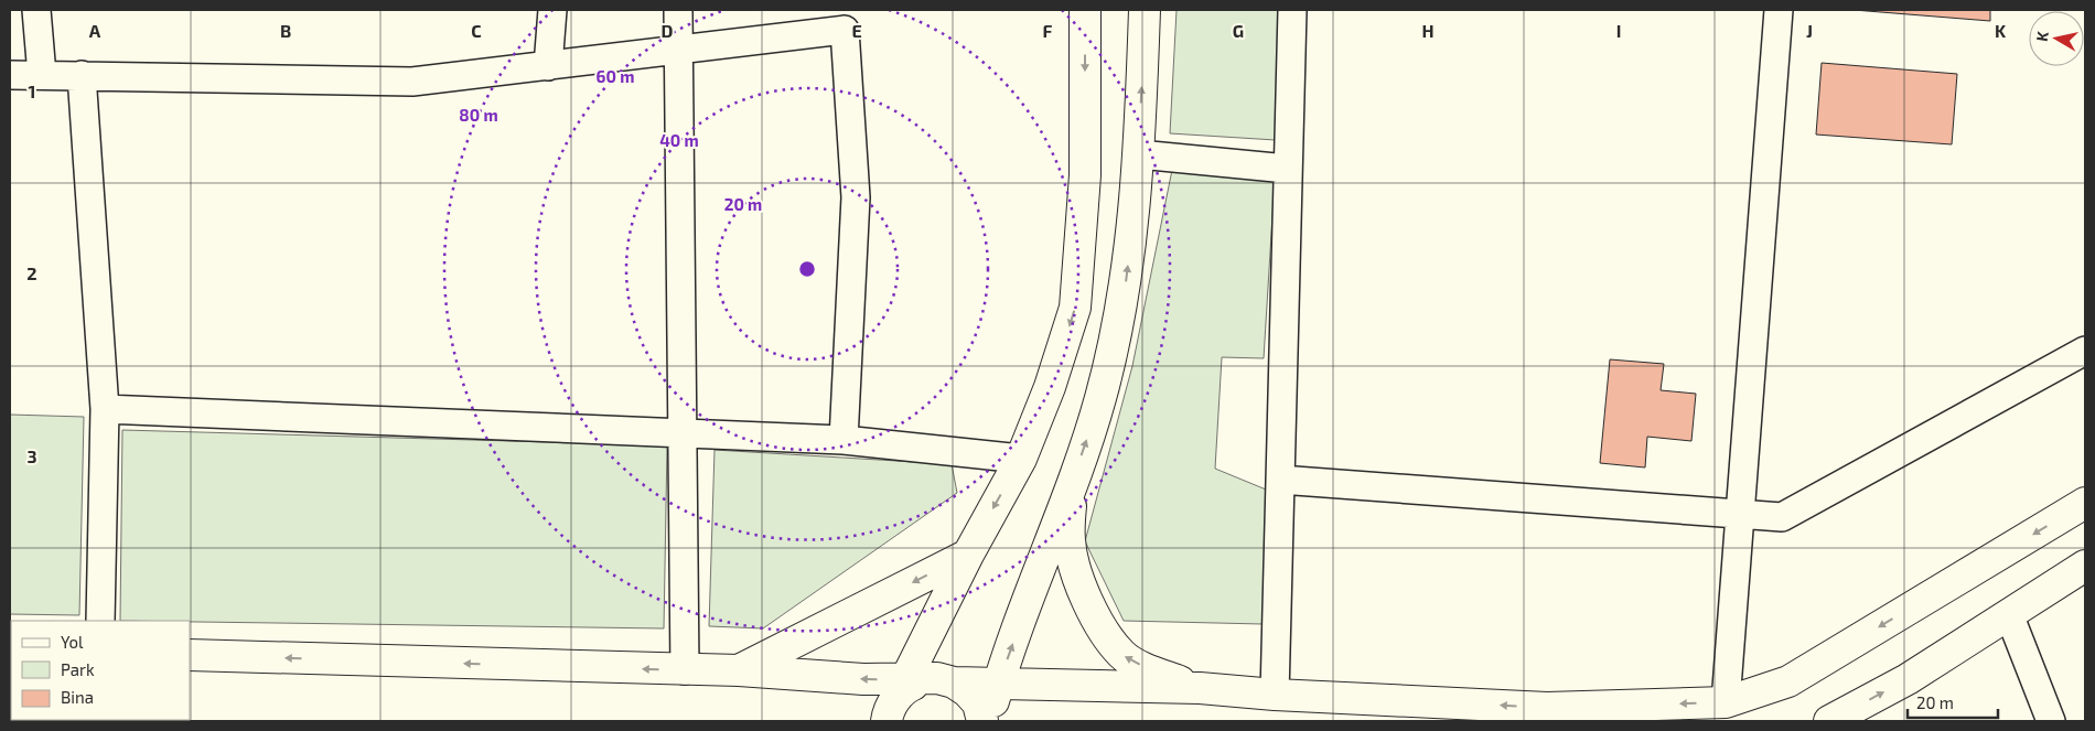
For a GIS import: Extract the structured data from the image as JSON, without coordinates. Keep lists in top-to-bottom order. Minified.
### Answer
{"legend":["Yol","Park","Bina"],"scale_bar":"20 m","north":"left","grid":{"columns":["A","B","C","D","E","F","G","H","I","J","K"],"rows":["1","2","3"]},"rings":["60 m","80 m","40 m","20 m"]}
